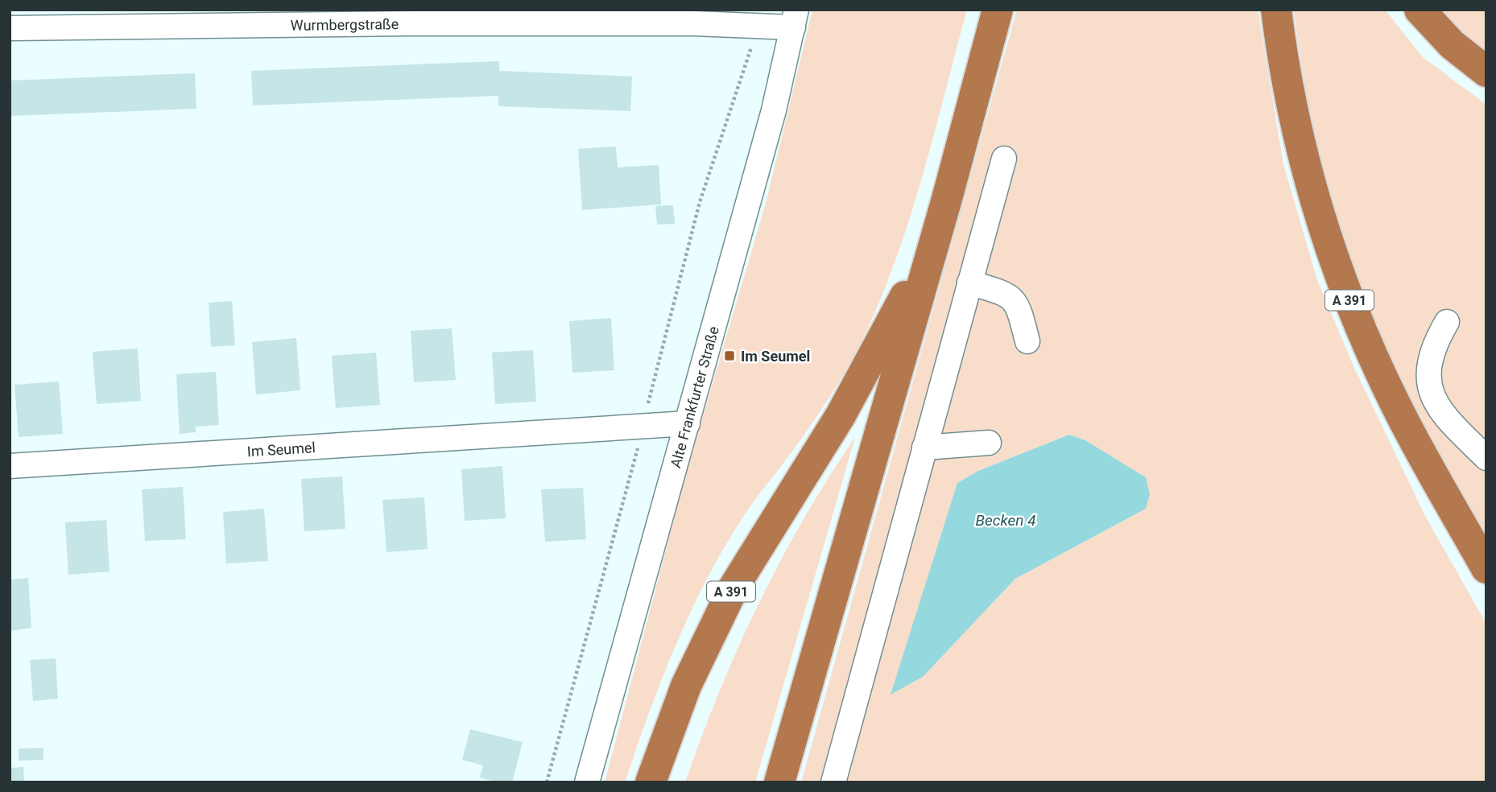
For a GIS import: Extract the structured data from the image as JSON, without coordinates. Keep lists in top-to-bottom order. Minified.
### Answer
{"streets":{"highway":["A 391"],"street":["Wurmbergstraße","Alte Frankfurter Straße","Im Seumel"]},"crossings":[["Wurmbergstraße","Alte Frankfurter Straße"],["Alte Frankfurter Straße","Im Seumel"]],"water":["Becken 4"],"places":{"transit":["Im Seumel"]}}
